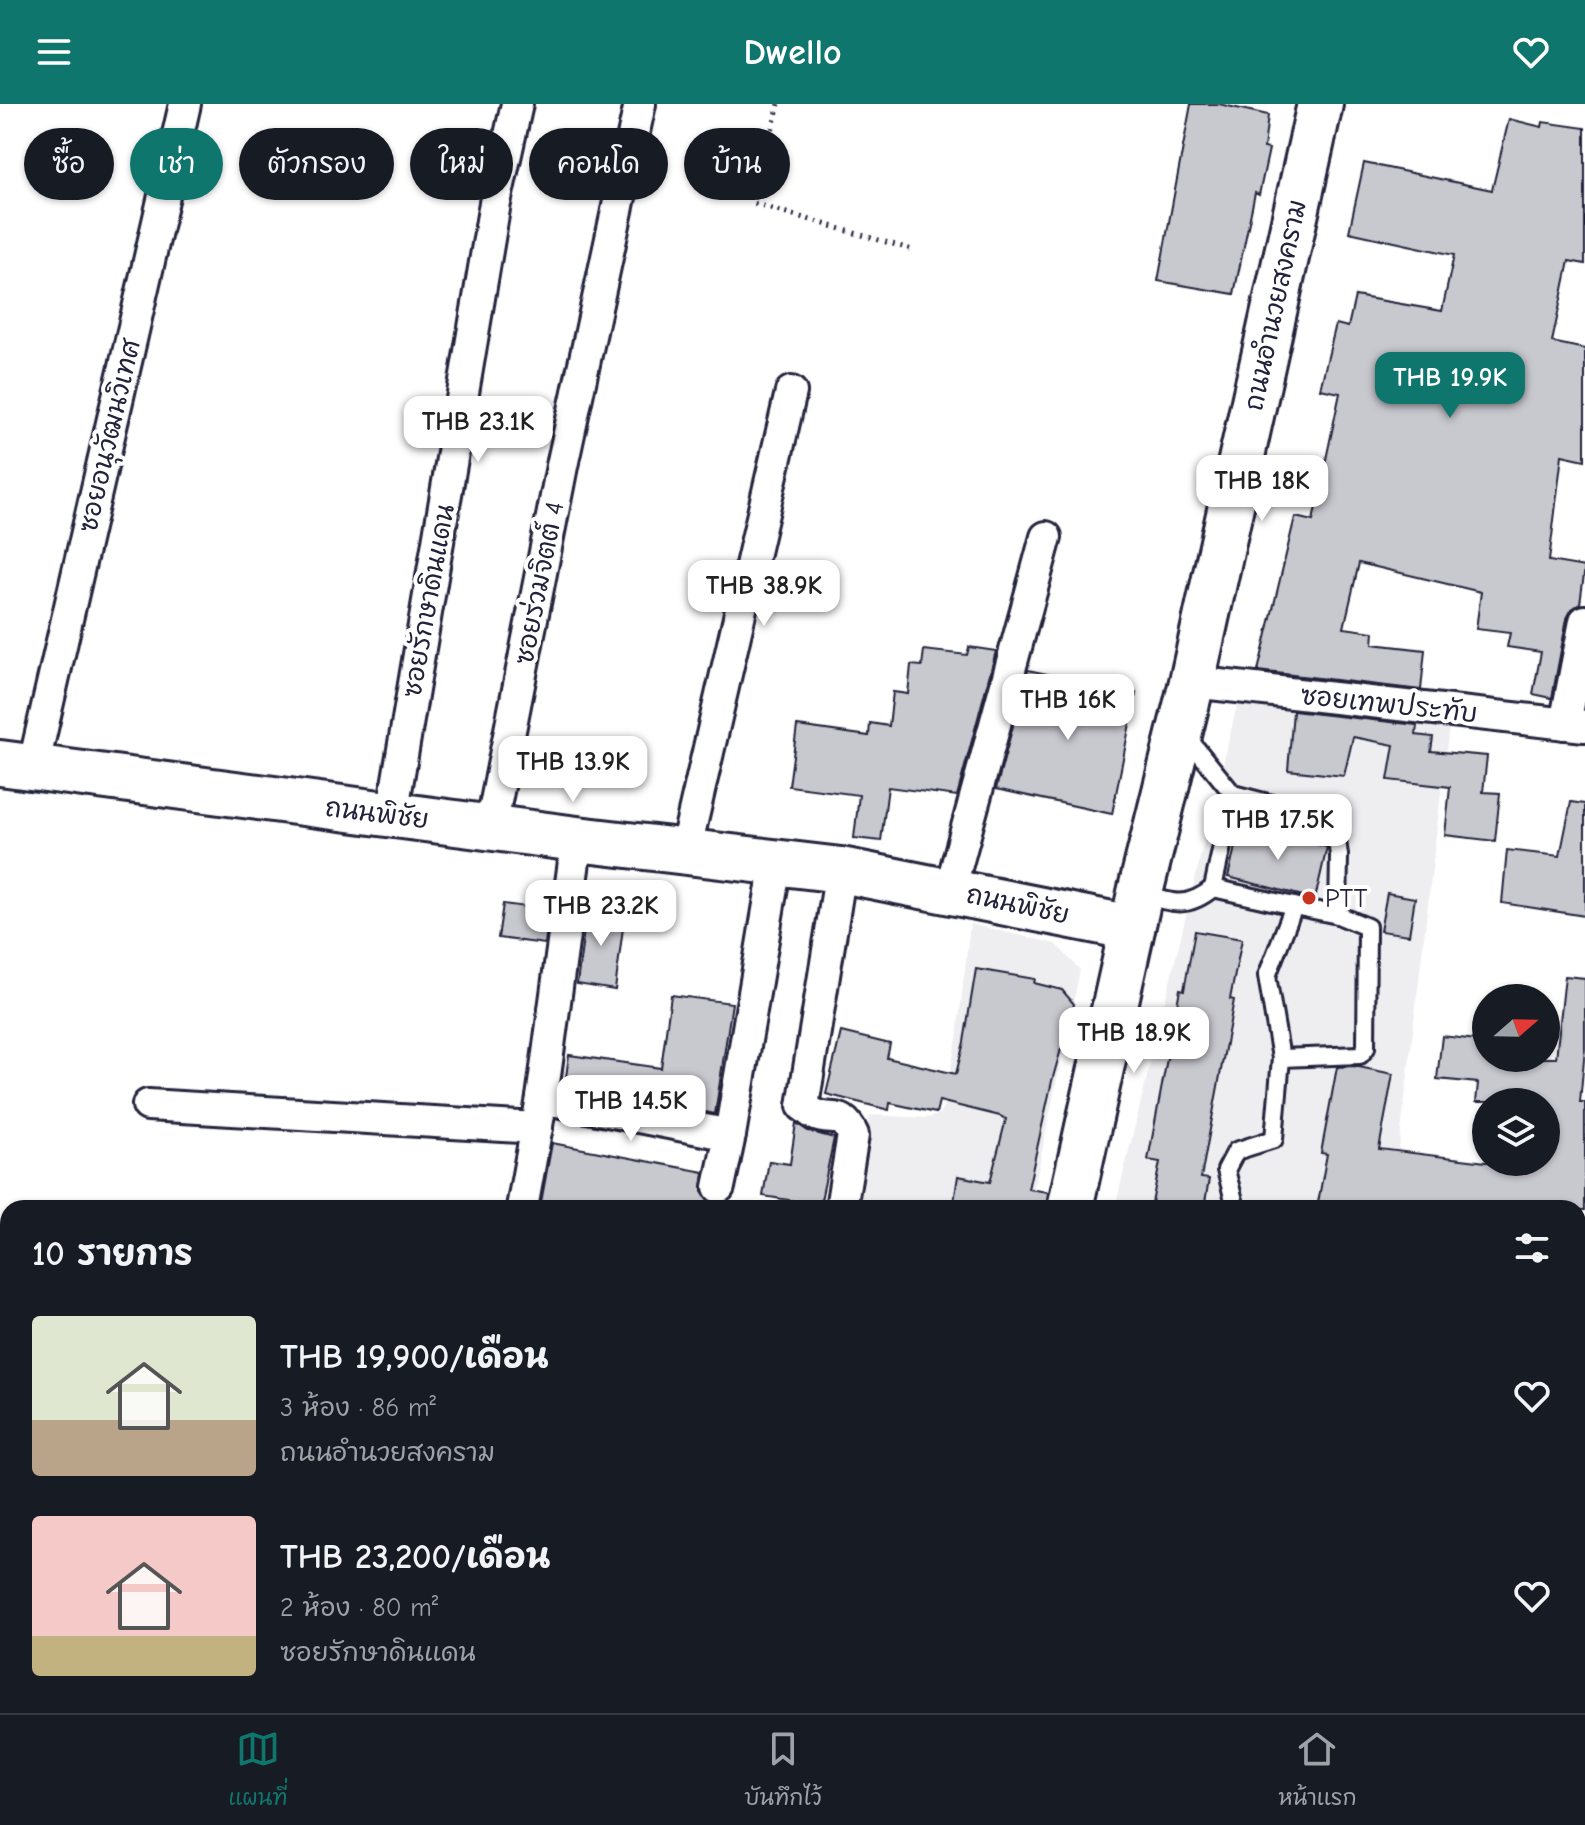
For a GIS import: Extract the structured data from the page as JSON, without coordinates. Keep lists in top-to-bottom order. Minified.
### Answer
{"streets":{"street":["ถนนอำนวยสงคราม","ซอยอนุวัฒนวิเทศ","ซอยร่วมจิตต์ 4","ซอยรักษาดินแดน","ซอยเทพประทับ","ถนนพิชัย"]},"crossings":[["ถนนอำนวยสงคราม","ซอยเทพประทับ"],["ถนนอำนวยสงคราม","ถนนพิชัย"],["ซอยอนุวัฒนวิเทศ","ถนนพิชัย"],["ซอยร่วมจิตต์ 4","ถนนพิชัย"],["ซอยรักษาดินแดน","ถนนพิชัย"]],"places":["PTT"],"north":"right","page":{"header":"Dwello","chip":["ซื้อ","เช่า","ตัวกรอง","ใหม่","คอนโด","บ้าน"],"price":["THB 19.9K","THB 23.1K","THB 18K","THB 38.9K","THB 16K","THB 13.9K","THB 17.5K","THB 23.2K","THB 18.9K","THB 14.5K"],"heading":"10 รายการ","list":[{"name":"THB 19,900/เดือน","note":"3 ห้อง · 86 m² · ถนนอำนวยสงคราม"},{"name":"THB 23,200/เดือน","note":"2 ห้อง · 80 m² · ซอยรักษาดินแดน"}],"tabs":["แผนที่","บันทึกไว้","หน้าแรก"]}}
